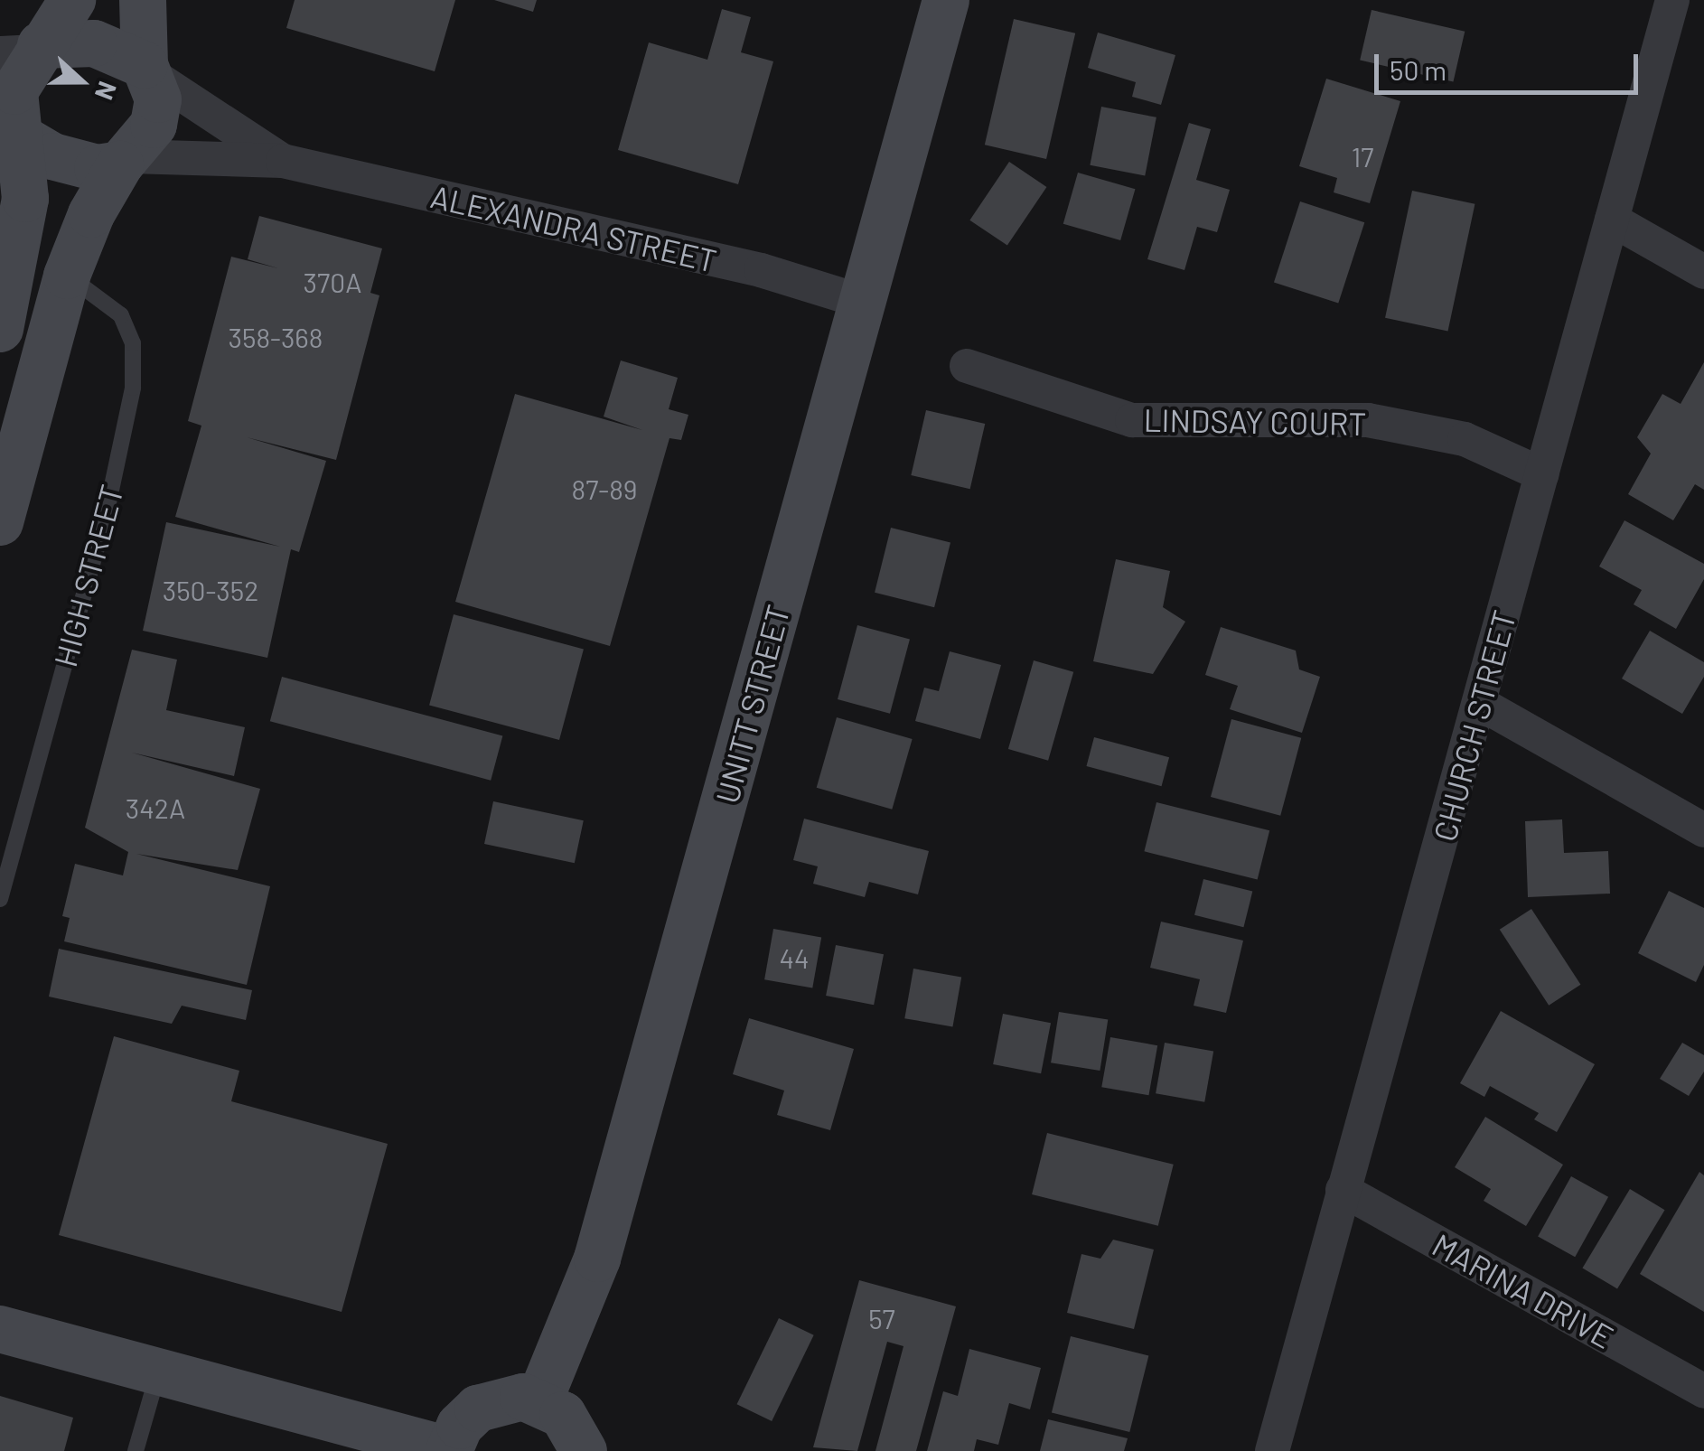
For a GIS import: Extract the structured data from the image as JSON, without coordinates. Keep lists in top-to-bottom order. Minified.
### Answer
{"streets":{"street":["ALEXANDRA STREET","LINDSAY COURT","UNITT STREET","CHURCH STREET","MARINA DRIVE"],"lane":["HIGH STREET"]},"crossings":[["ALEXANDRA STREET","UNITT STREET"],["LINDSAY COURT","CHURCH STREET"],["CHURCH STREET","MARINA DRIVE"]],"house_numbers":["17","370A","358-368","87-89","350-352","342A","44","57"],"scale_bar":"50 m","north":"right"}
